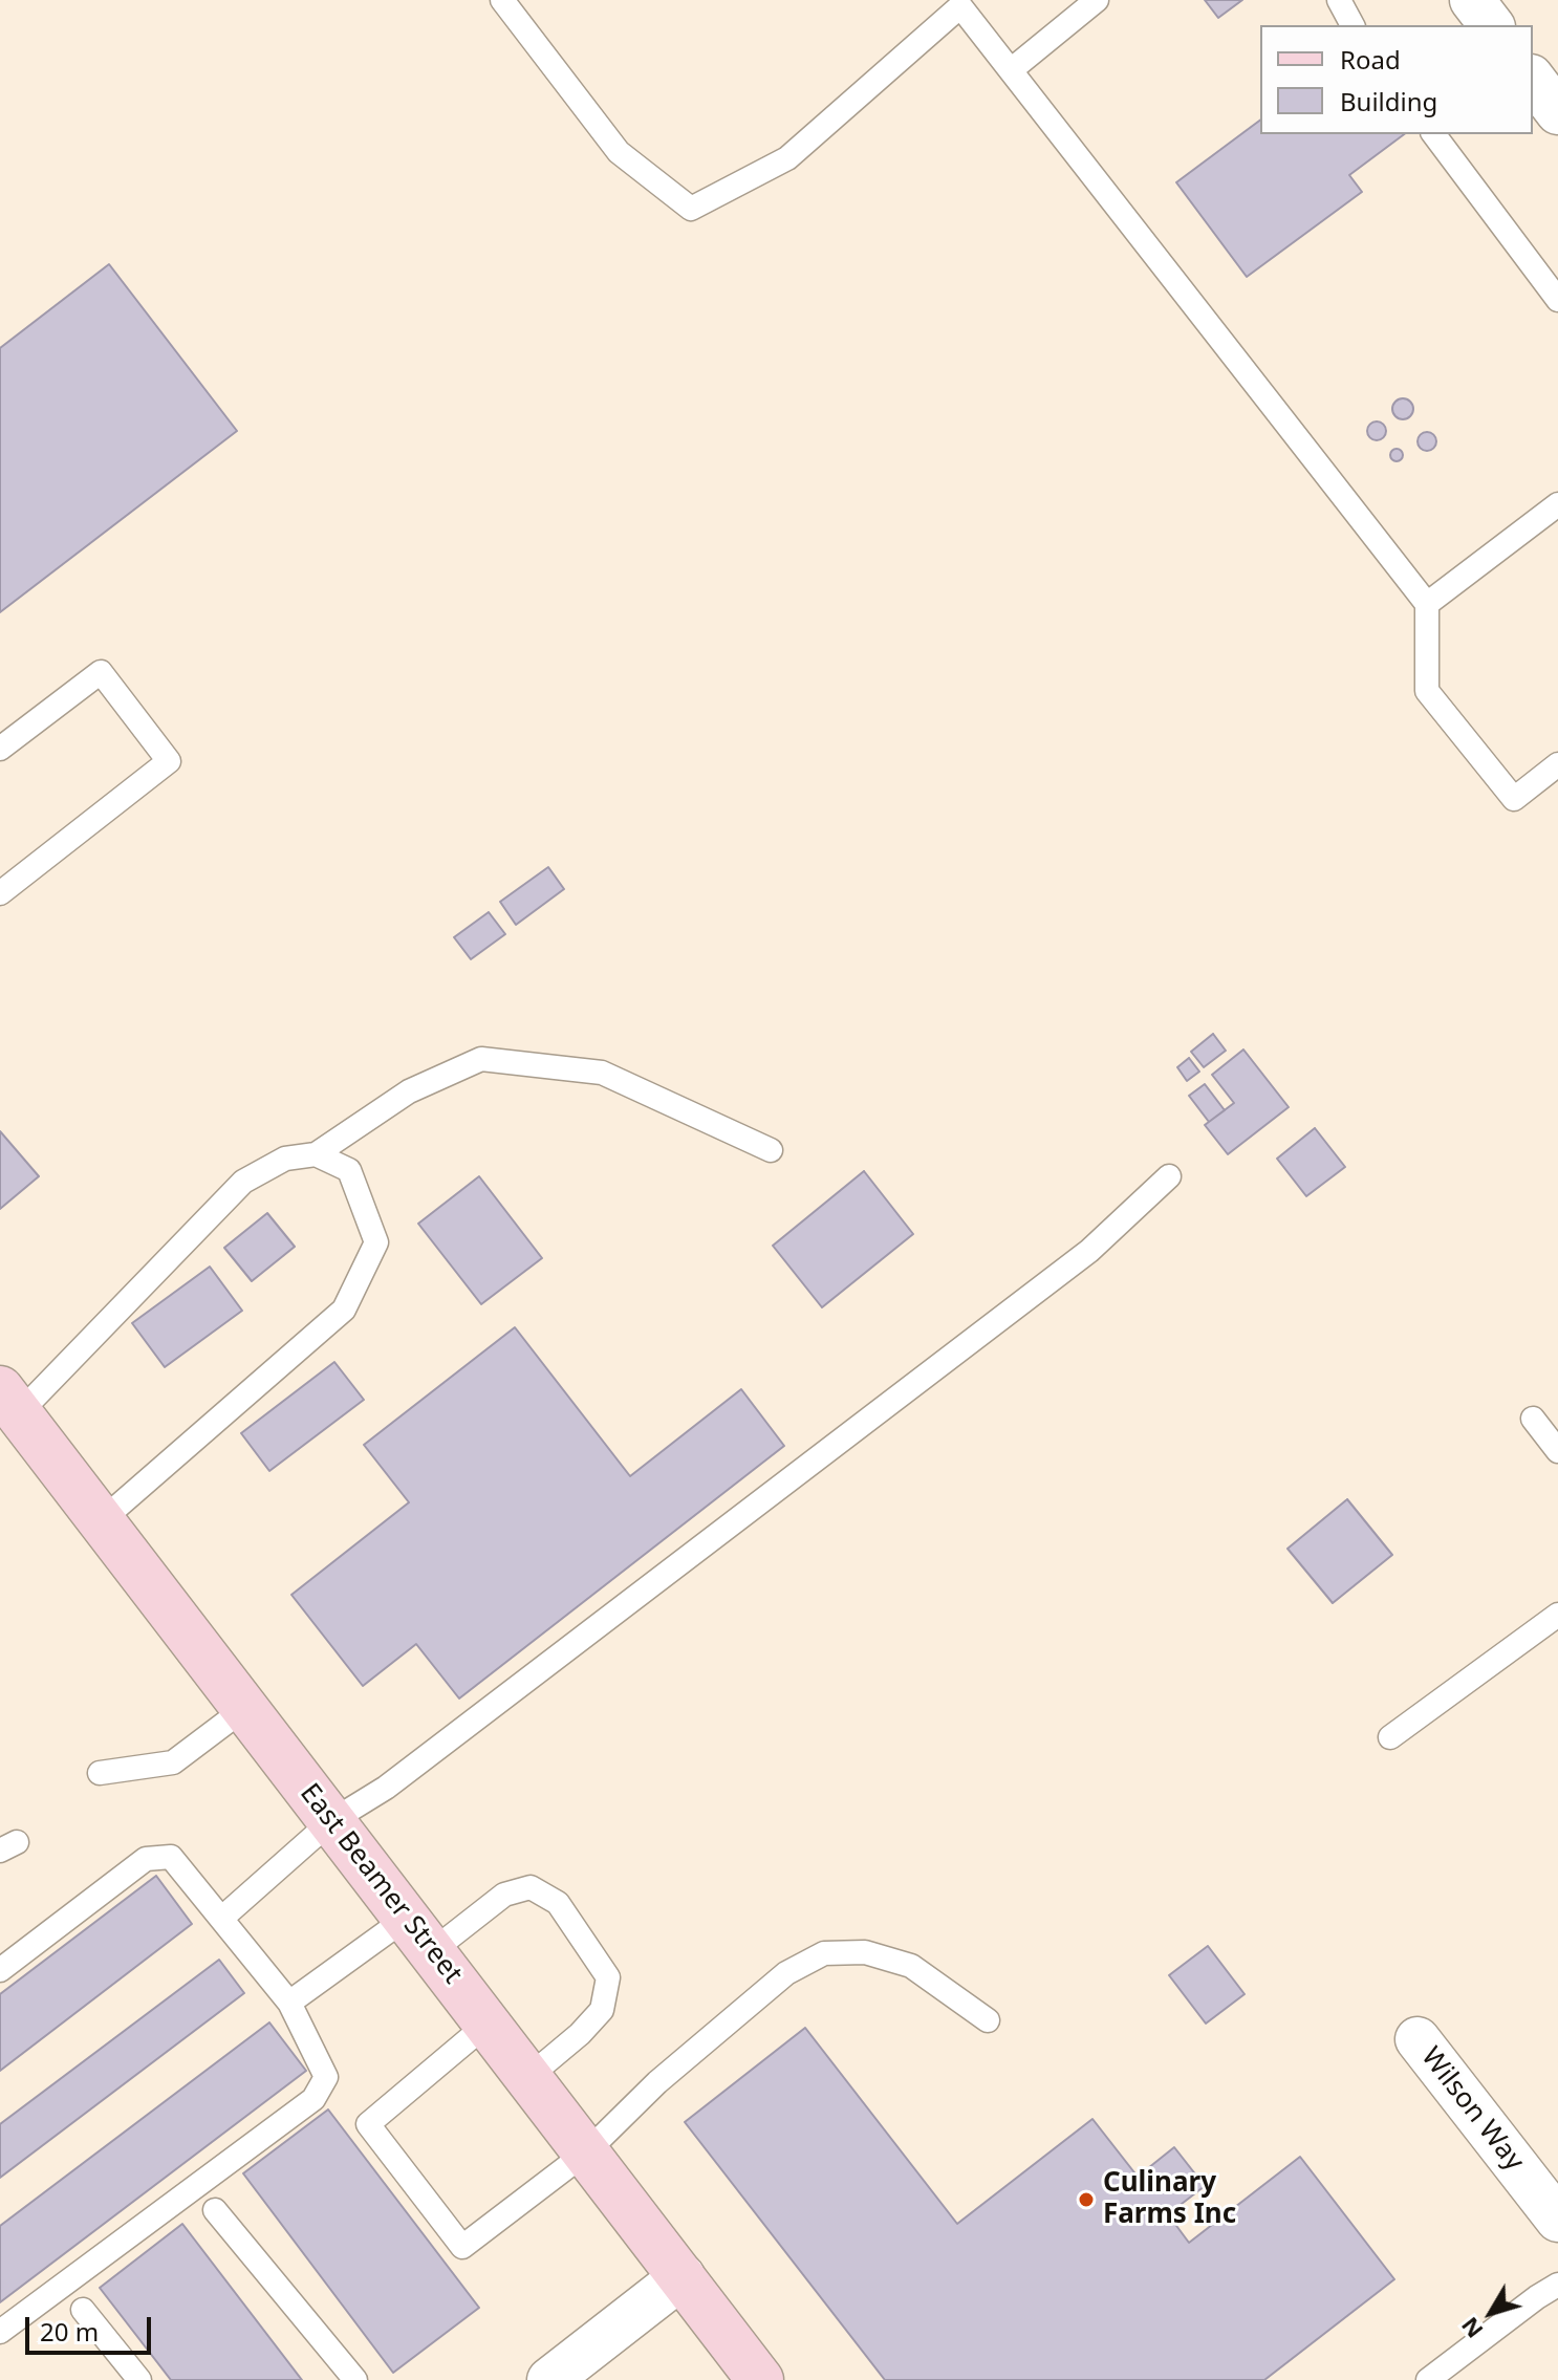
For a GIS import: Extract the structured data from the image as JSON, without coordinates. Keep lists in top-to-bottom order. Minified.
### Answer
{"streets":{"street":["East Beamer Street","Wilson Way"]},"places":["Culinary Farms Inc"],"legend":["Road","Building"],"scale_bar":"20 m","north":"bottom left"}
